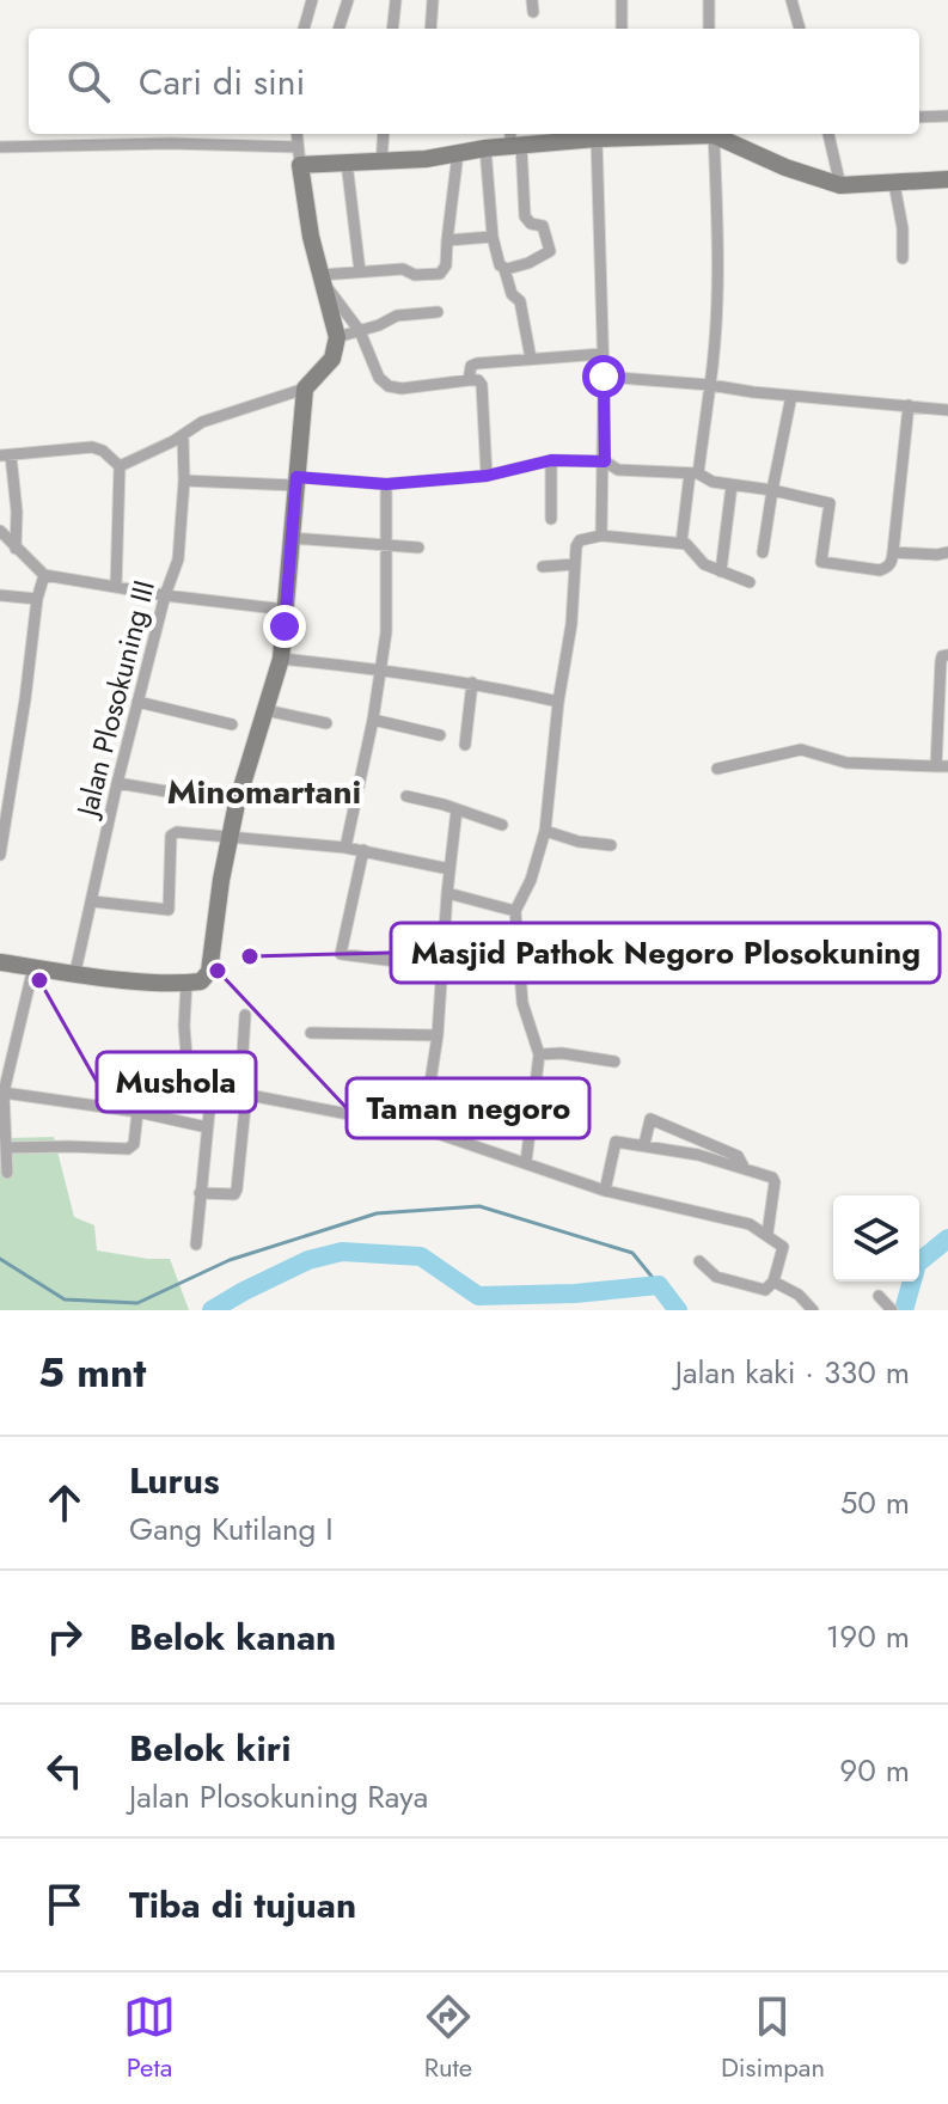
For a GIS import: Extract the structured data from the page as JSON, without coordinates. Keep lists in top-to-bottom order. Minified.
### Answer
{"streets":{"street":["Jalan Plosokuning III"]},"districts":["Minomartani"],"places":["Masjid Pathok Negoro Plosokuning","Taman negoro","Mushola"],"page":{"search":"Cari di sini","heading":["5 mnt","Jalan kaki · 330 m"],"list":[["Lurus","Gang Kutilang I","50 m"],["Belok kanan","190 m"],["Belok kiri","Jalan Plosokuning Raya","90 m"],"Tiba di tujuan"],"nav":["Peta","Rute","Disimpan"]}}
